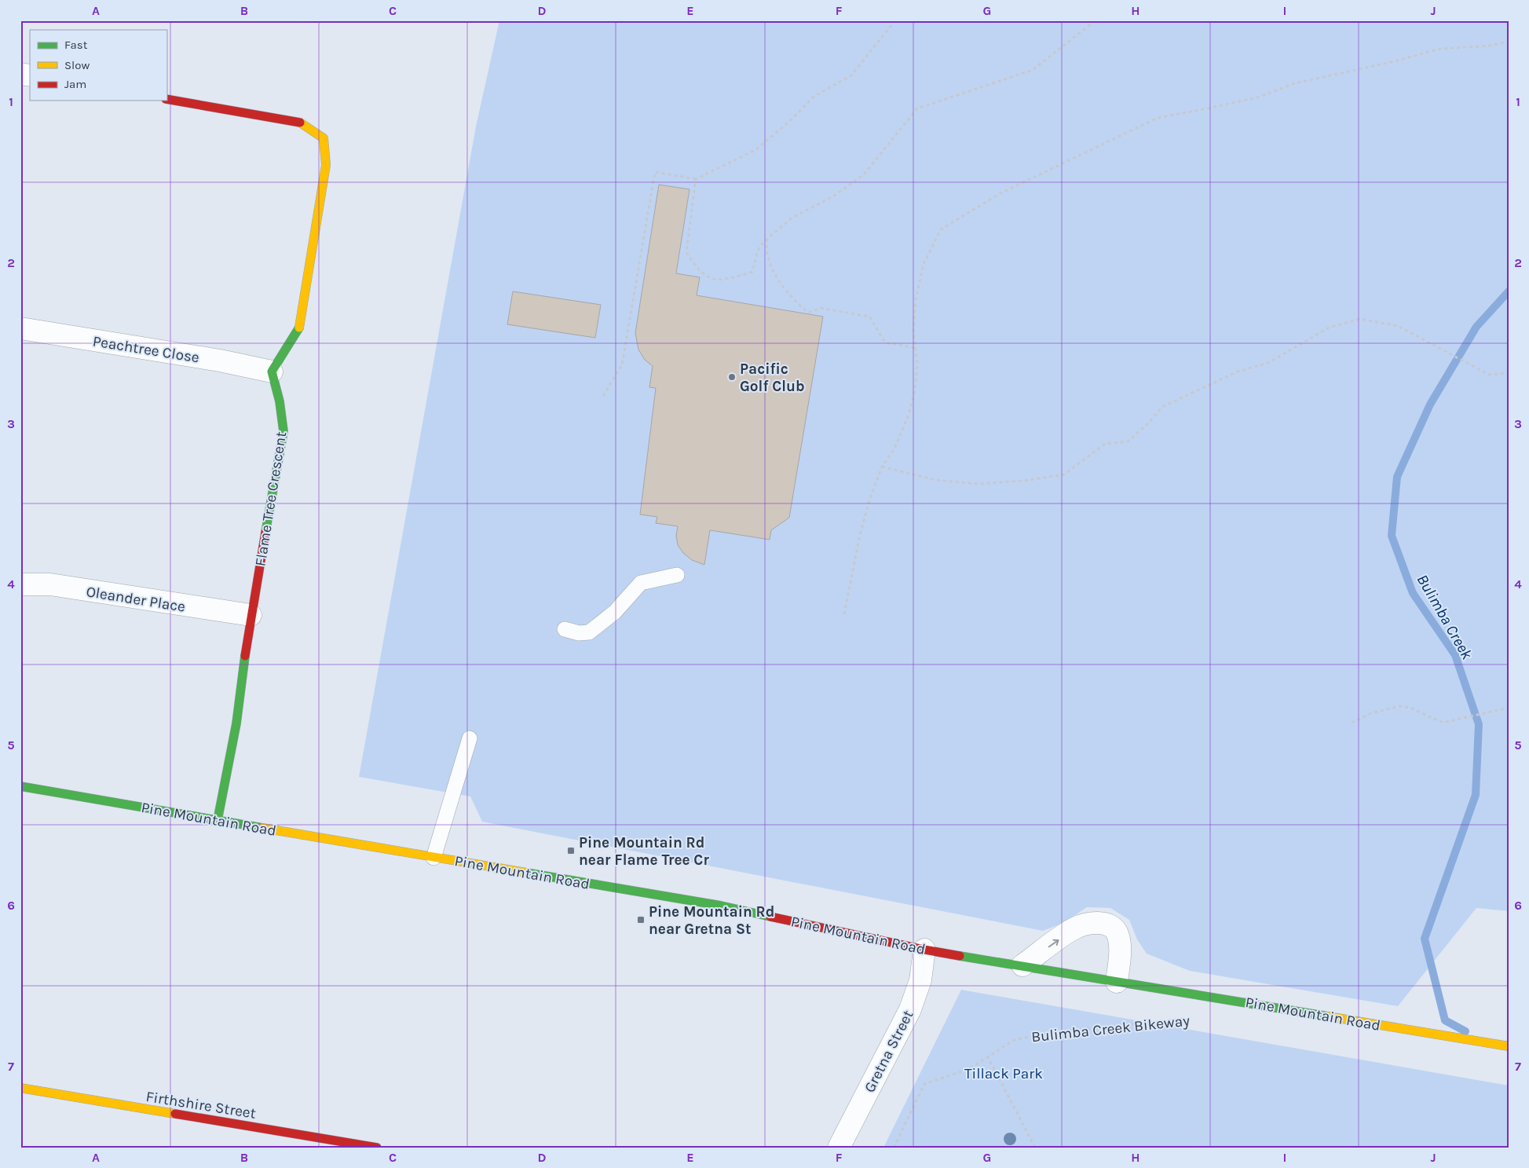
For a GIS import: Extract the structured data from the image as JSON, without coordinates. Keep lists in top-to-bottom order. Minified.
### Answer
{"streets":{"main road":["Flame Tree Crescent","Pine Mountain Road","Firthshire Street"],"street":["Peachtree Close","Oleander Place","Gretna Street"],"path":["Bulimba Creek Bikeway"]},"crossings":[["Peachtree Close","Flame Tree Crescent"],["Flame Tree Crescent","Oleander Place"],["Flame Tree Crescent","Pine Mountain Road"],["Pine Mountain Road","Gretna Street"]],"water":["Bulimba Creek"],"parks":["Tillack Park"],"places":{"other":["Pacific Golf Club"],"transit":["Pine Mountain Rd near Flame Tree Cr","Pine Mountain Rd near Gretna St"]},"legend":["Fast","Slow","Jam"],"grid":{"columns":["A","B","C","D","E","F","G","H","I","J"],"rows":["1","2","3","4","5","6","7"]}}
